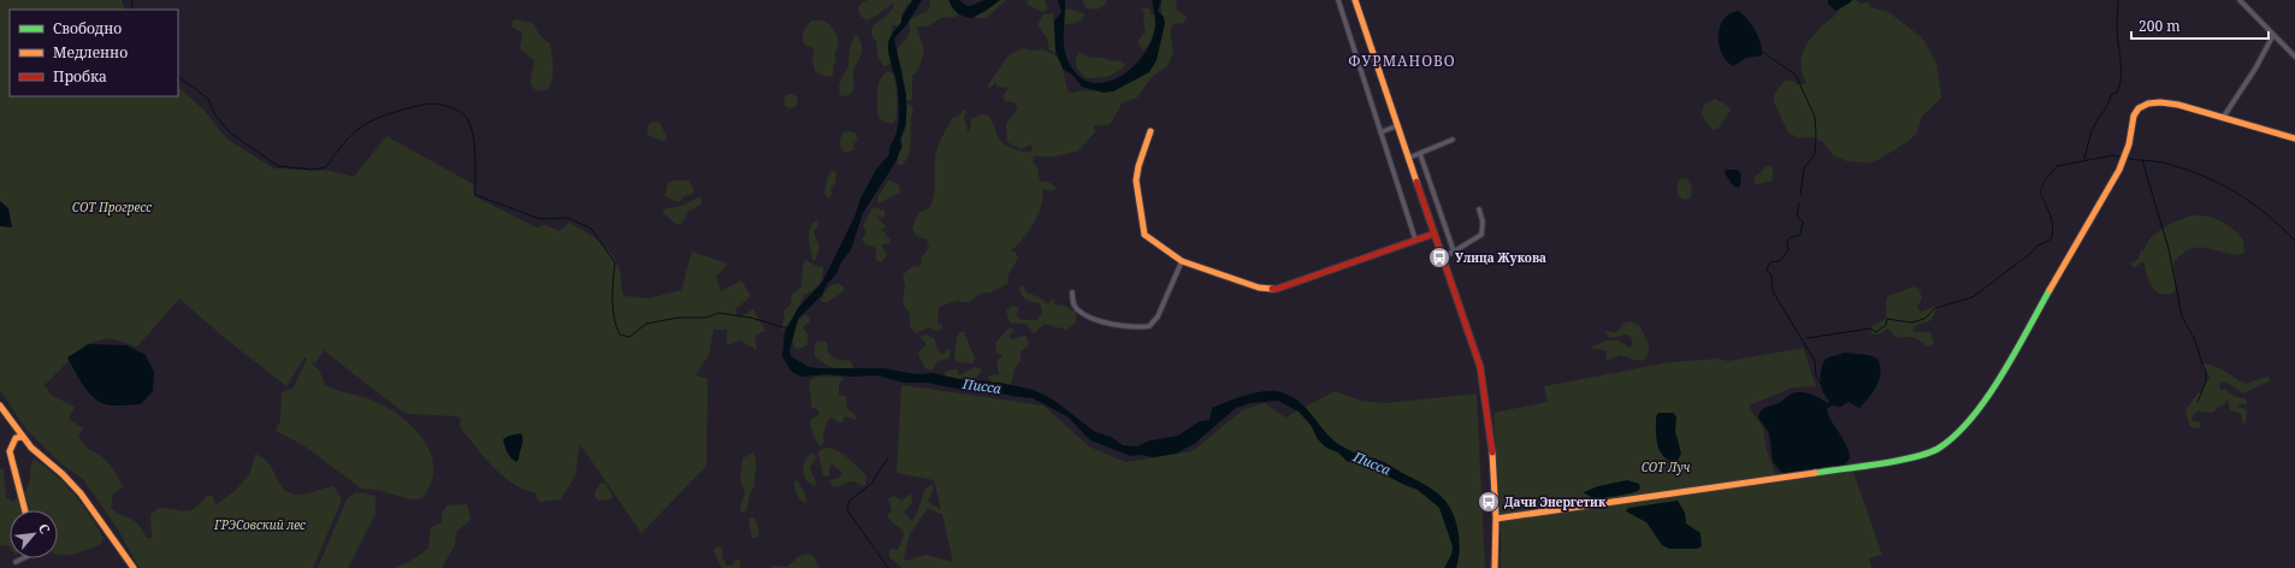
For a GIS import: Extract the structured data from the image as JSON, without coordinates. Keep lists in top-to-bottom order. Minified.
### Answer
{"districts":["ФУРМАНОВО"],"water":["Писса"],"parks":["СОТ Прогресс","СОТ Луч","ГРЭСовский лес"],"places":{"bus stop":["Улица Жукова","Дачи Энергетик"]},"legend":["Свободно","Медленно","Пробка"],"scale_bar":"200 m","north":"top right"}
